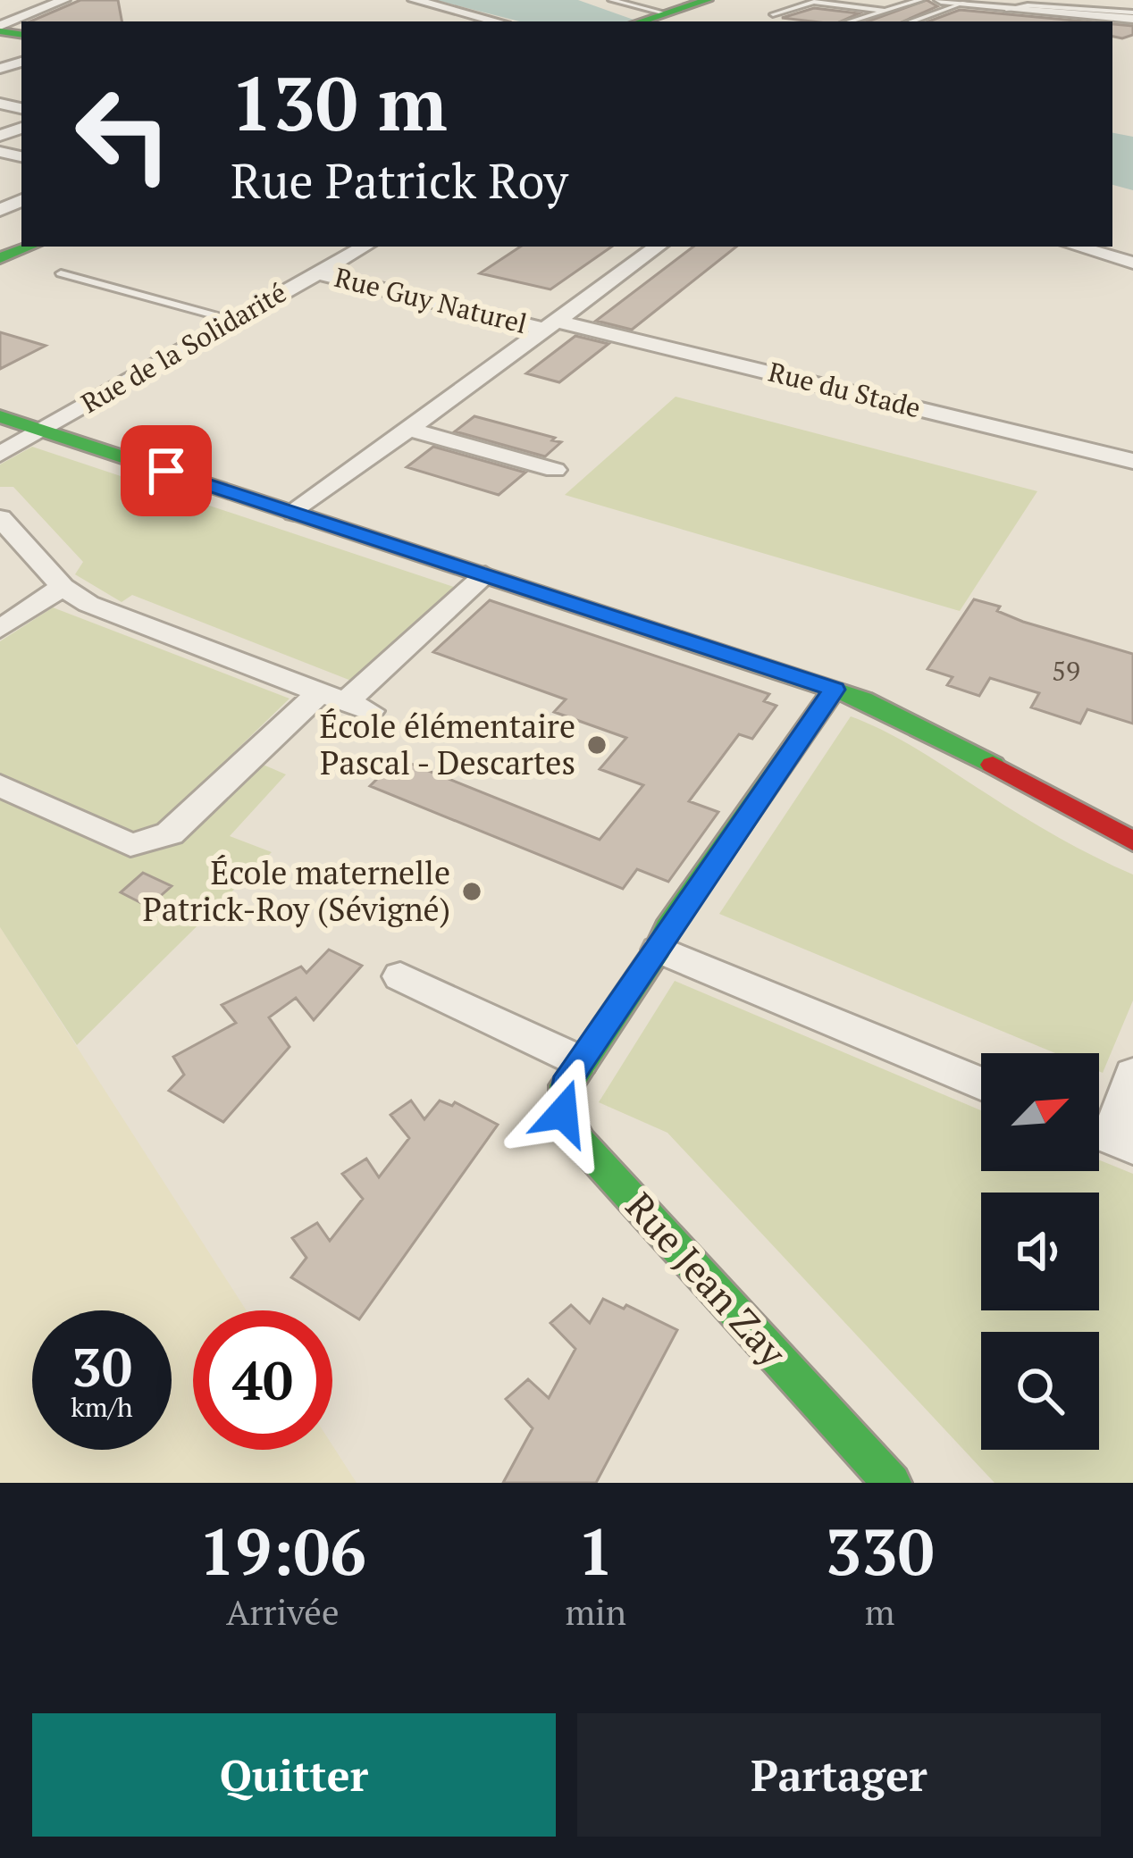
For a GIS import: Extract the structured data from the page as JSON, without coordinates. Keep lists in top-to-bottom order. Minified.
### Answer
{"streets":{"street":["Rue Guy Naturel","Rue de la Solidarité","Rue du Stade","Rue Jean Zay"]},"crossings":[["Rue Guy Naturel","Rue de la Solidarité"],["Rue Guy Naturel","Rue du Stade"]],"places":["École élémentaire Pascal - Descartes","École maternelle Patrick-Roy (Sévigné)"],"house_numbers":["59"],"north":"top right","page":{"turn":["130 m","Rue Patrick Roy"],"speed":"30 km/h","limit":"40","eta":["19:06","Arrivée","1","min","330","m"],"buttons":["Quitter","Partager"]}}
